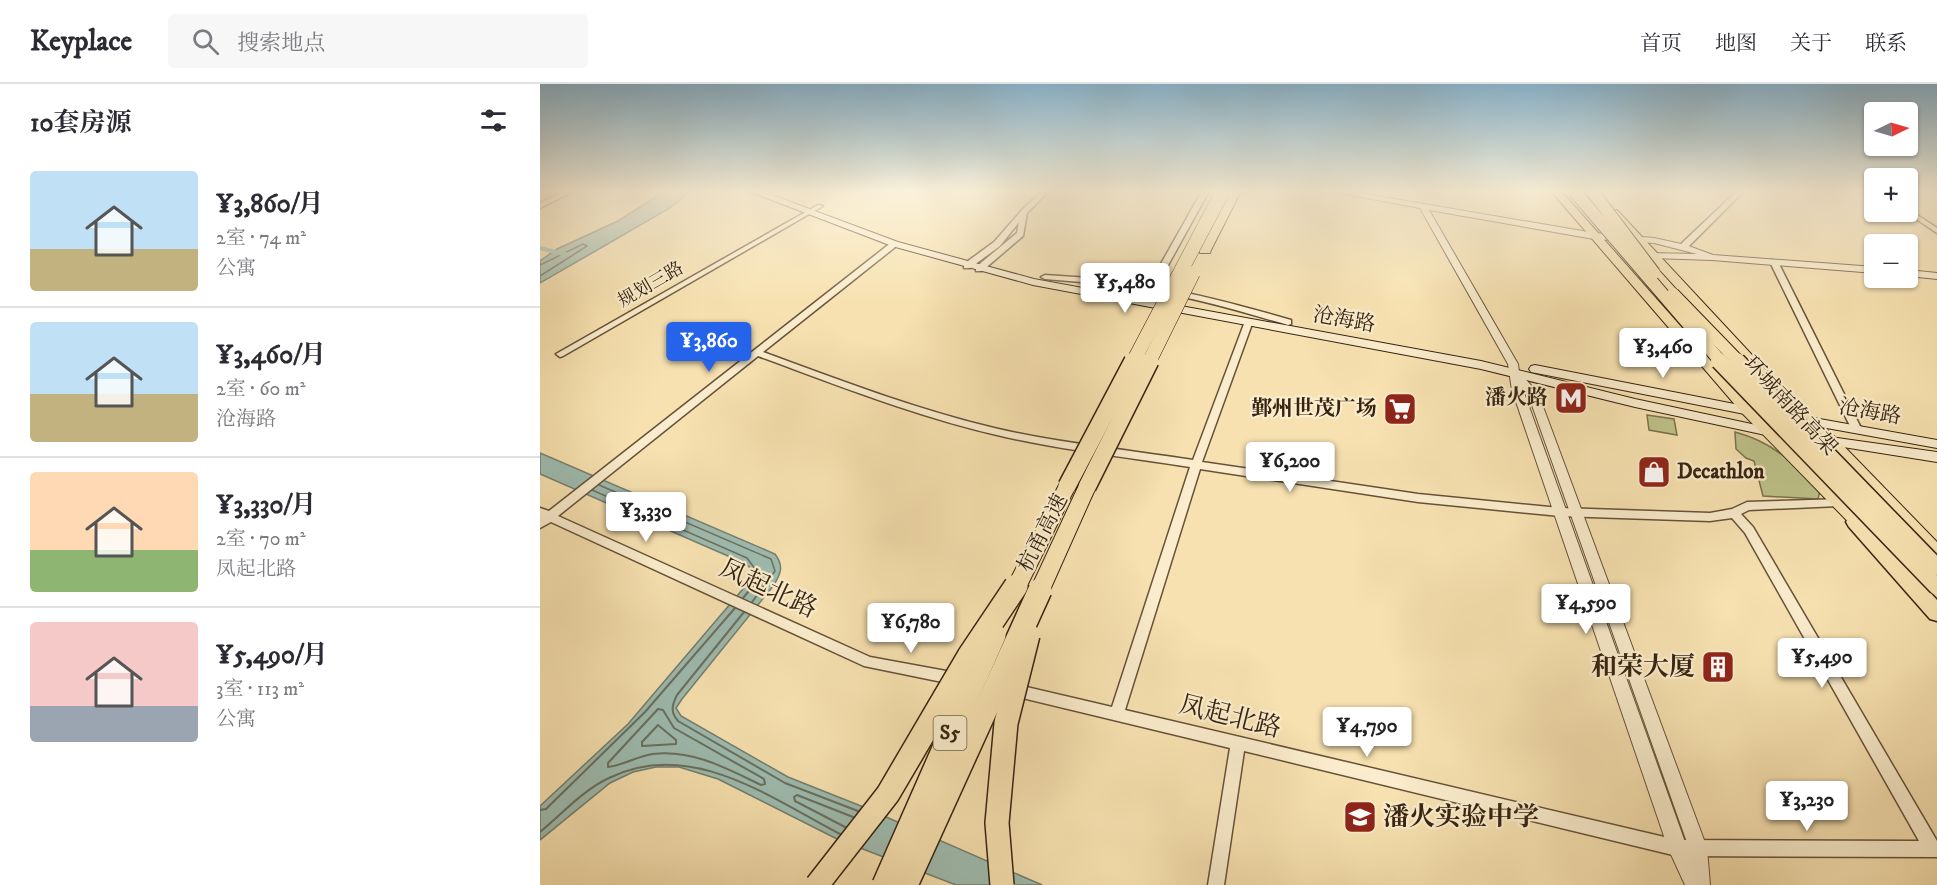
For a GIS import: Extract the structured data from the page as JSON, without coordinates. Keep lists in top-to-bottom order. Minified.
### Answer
{"streets":{"highway":["环城南路高架","杭甬高速","S5"],"main road":["沧海路"],"street":["规划三路","凤起北路"]},"places":{"metro station":["潘火路"],"supermarket":["鄞州世茂广场"],"shop":["Decathlon"],"building":["和荣大厦"],"school or university":["潘火实验中学"]},"north":"right","page":{"header":"Keyplace","search":"搜索地点","nav":["首页","地图","关于","联系"],"heading":"10套房源","map_buttons":["+","−"],"list":[{"name":"¥3,860/月","note":"2室 · 74 m² · 公寓"},{"name":"¥3,460/月","note":"2室 · 60 m² · 沧海路"},{"name":"¥3,330/月","note":"2室 · 70 m² · 凤起北路"},{"name":"¥5,490/月","note":"3室 · 113 m² · 公寓"}],"price":["¥5,480","¥3,860","¥3,460","¥6,200","¥3,330","¥4,590","¥6,780","¥5,490","¥4,790","¥3,230"]}}
